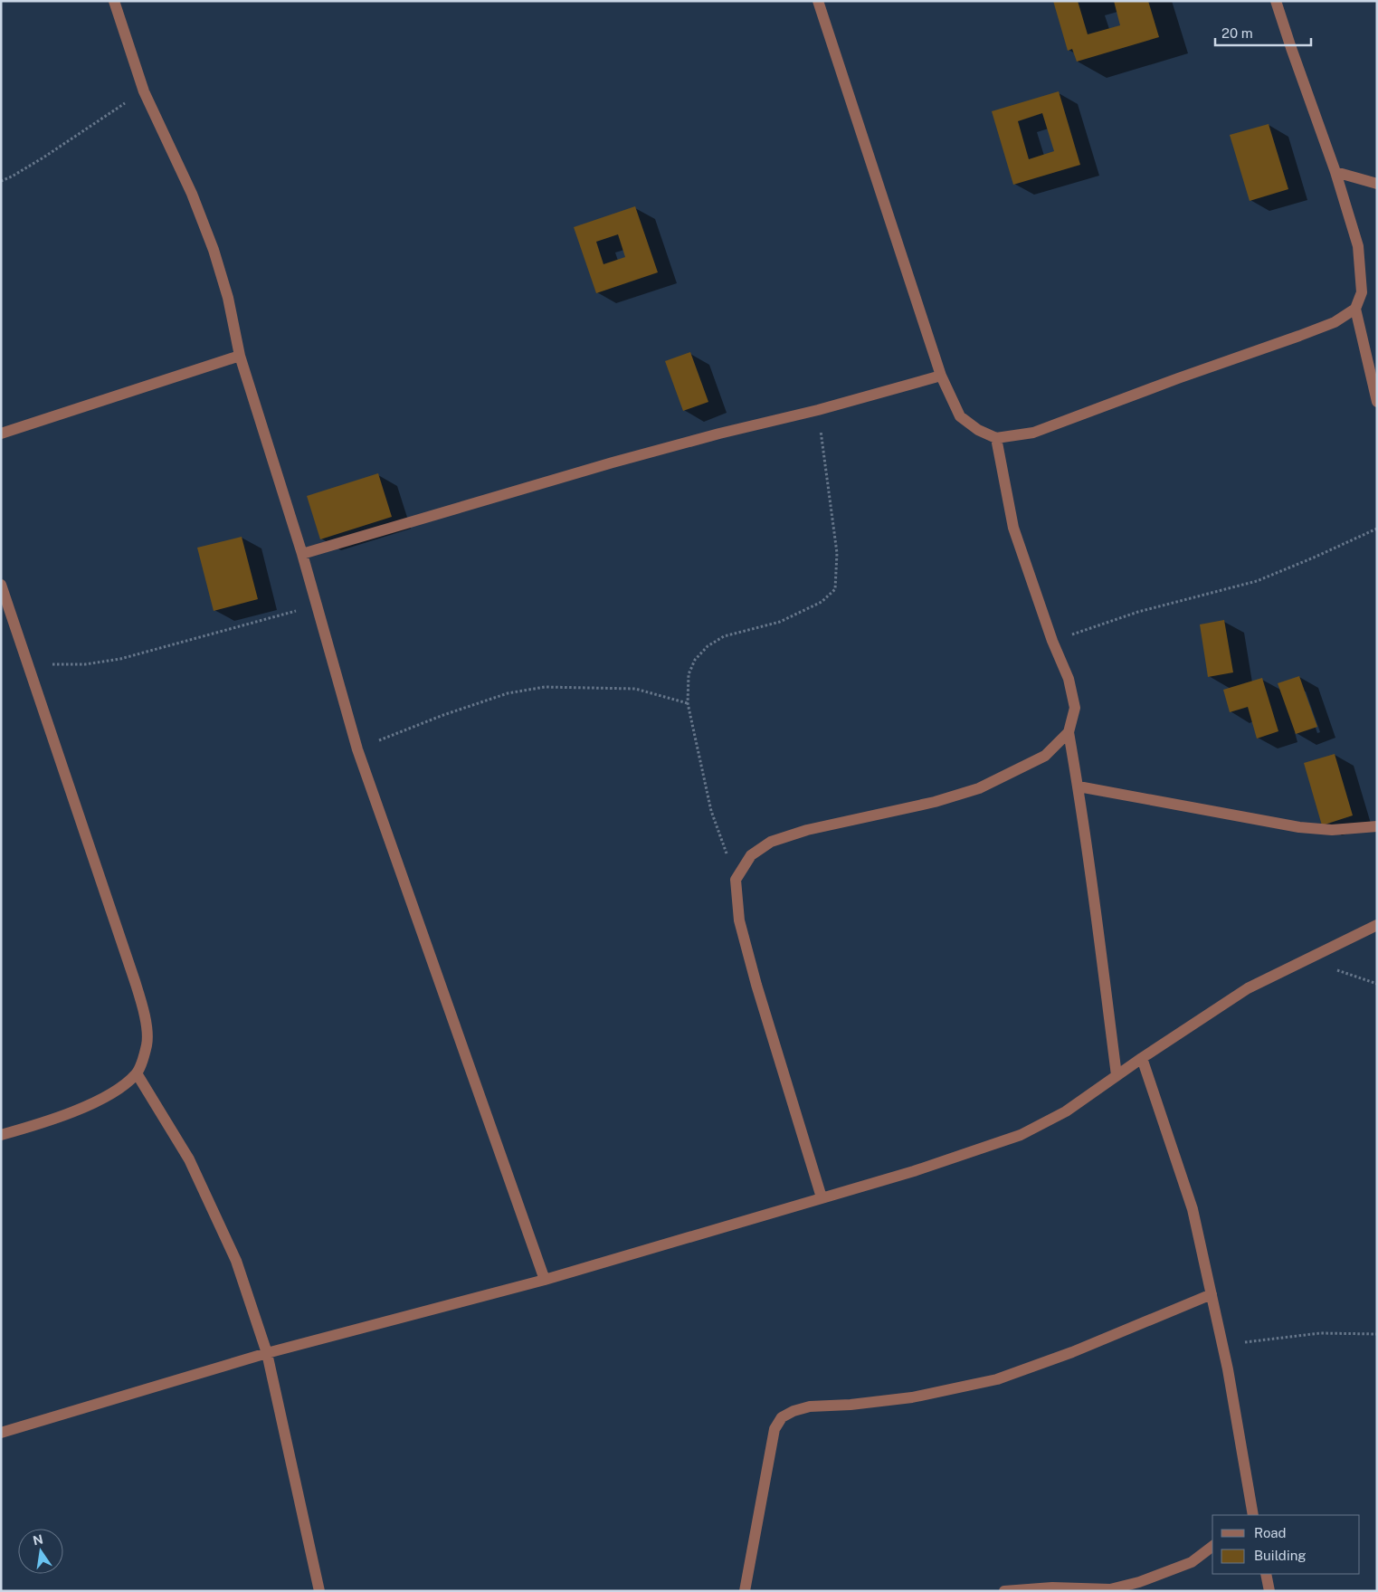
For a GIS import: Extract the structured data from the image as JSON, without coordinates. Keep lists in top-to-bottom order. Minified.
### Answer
{"legend":["Road","Building"],"scale_bar":"20 m","north":"top"}
